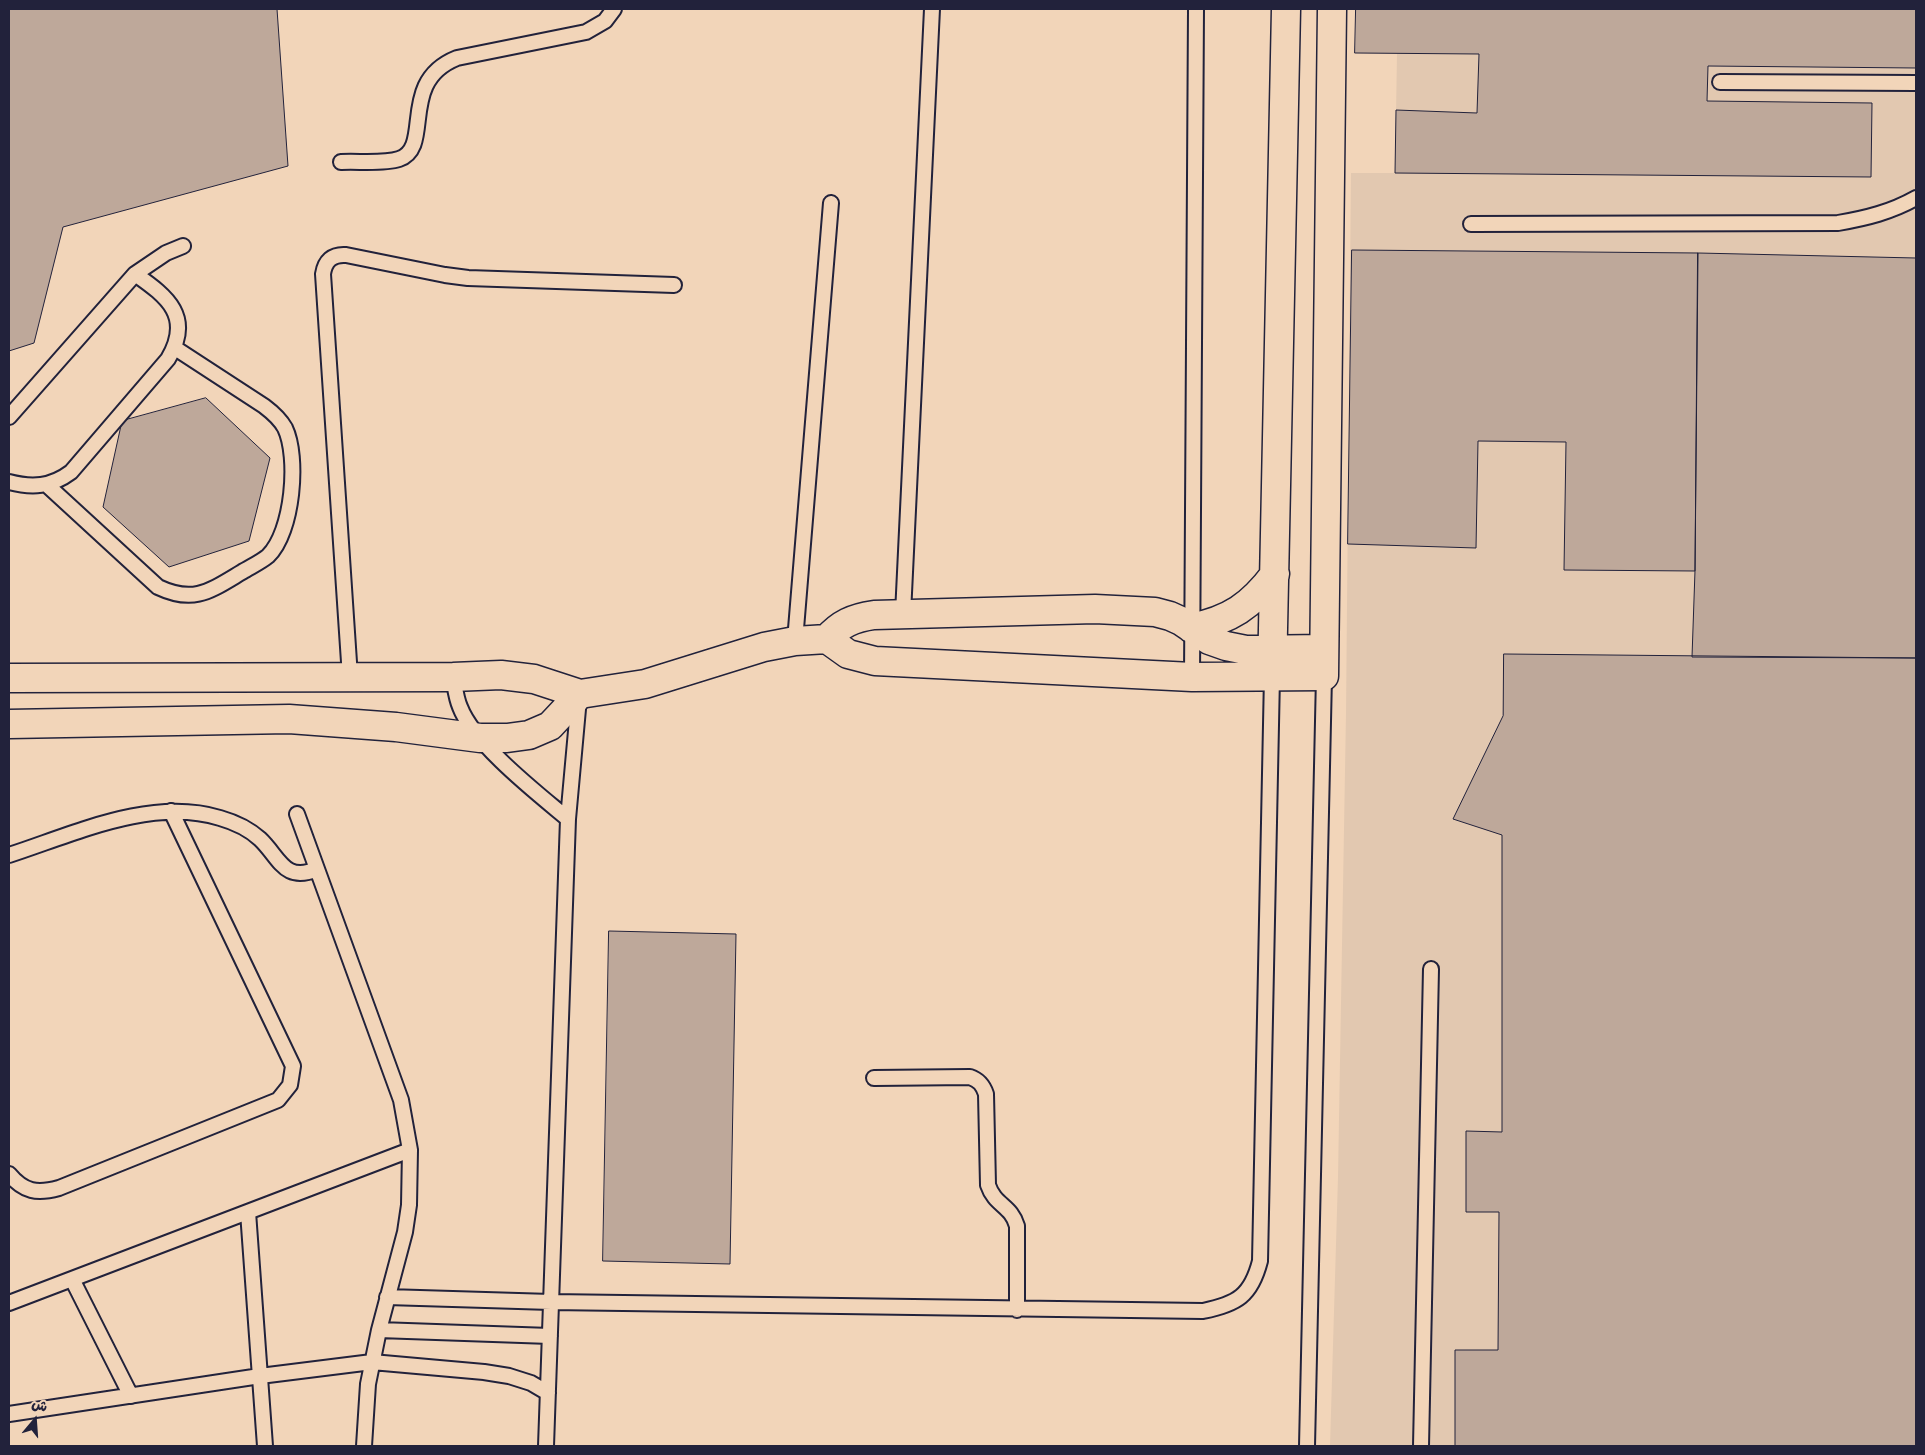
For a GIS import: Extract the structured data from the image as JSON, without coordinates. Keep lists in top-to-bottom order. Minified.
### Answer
{"north":"top"}
